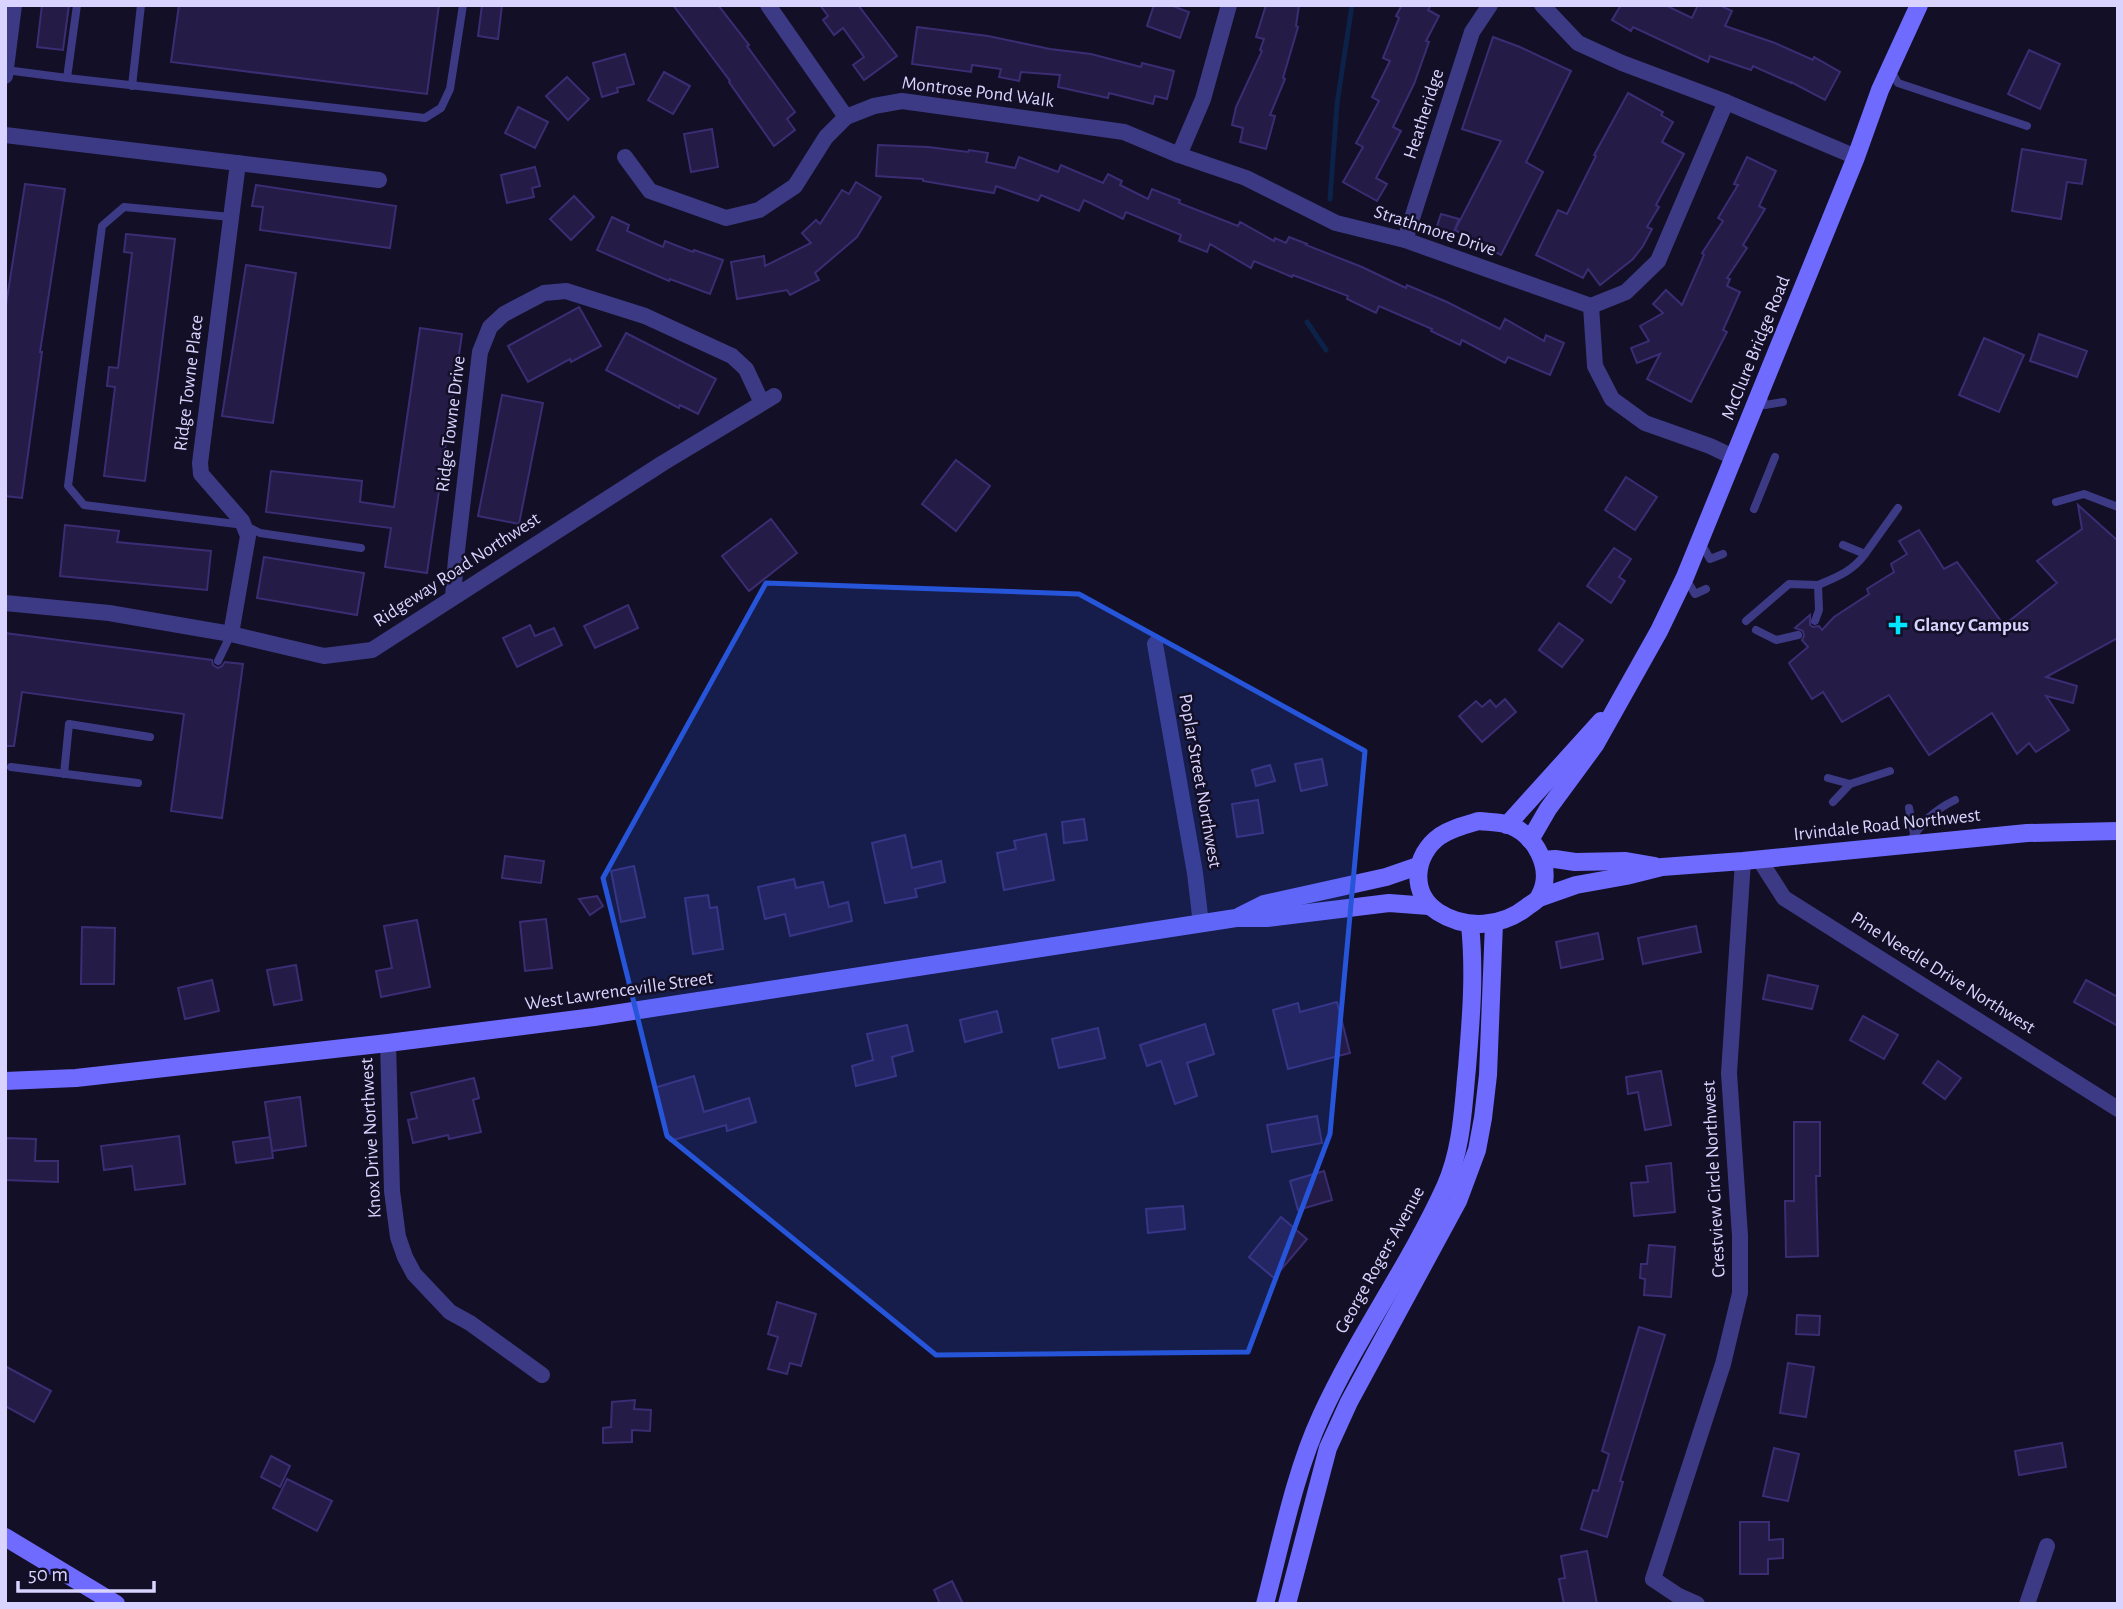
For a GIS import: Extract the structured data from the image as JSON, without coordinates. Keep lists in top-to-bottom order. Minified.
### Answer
{"streets":{"street":["Montrose Pond Walk","Heatheridge","Strathmore Drive","McClure Bridge Road","Ridge Towne Place","Ridge Towne Drive","Ridgeway Road Northwest","Poplar Street Northwest","Irvindale Road Northwest","Pine Needle Drive Northwest","West Lawrenceville Street","Knox Drive Northwest","Crestview Circle Northwest","George Rogers Avenue"]},"crossings":[["Montrose Pond Walk","Strathmore Drive"],["Heatheridge","Strathmore Drive"],["McClure Bridge Road","Irvindale Road Northwest"],["McClure Bridge Road","West Lawrenceville Street"],["McClure Bridge Road","George Rogers Avenue"],["Ridge Towne Drive","Ridgeway Road Northwest"],["Poplar Street Northwest","West Lawrenceville Street"],["Irvindale Road Northwest","Pine Needle Drive Northwest"],["Irvindale Road Northwest","West Lawrenceville Street"],["Irvindale Road Northwest","Crestview Circle Northwest"],["Irvindale Road Northwest","George Rogers Avenue"],["Pine Needle Drive Northwest","Crestview Circle Northwest"],["West Lawrenceville Street","Knox Drive Northwest"],["West Lawrenceville Street","George Rogers Avenue"]],"places":{"health":["Glancy Campus"]},"scale_bar":"50 m"}
